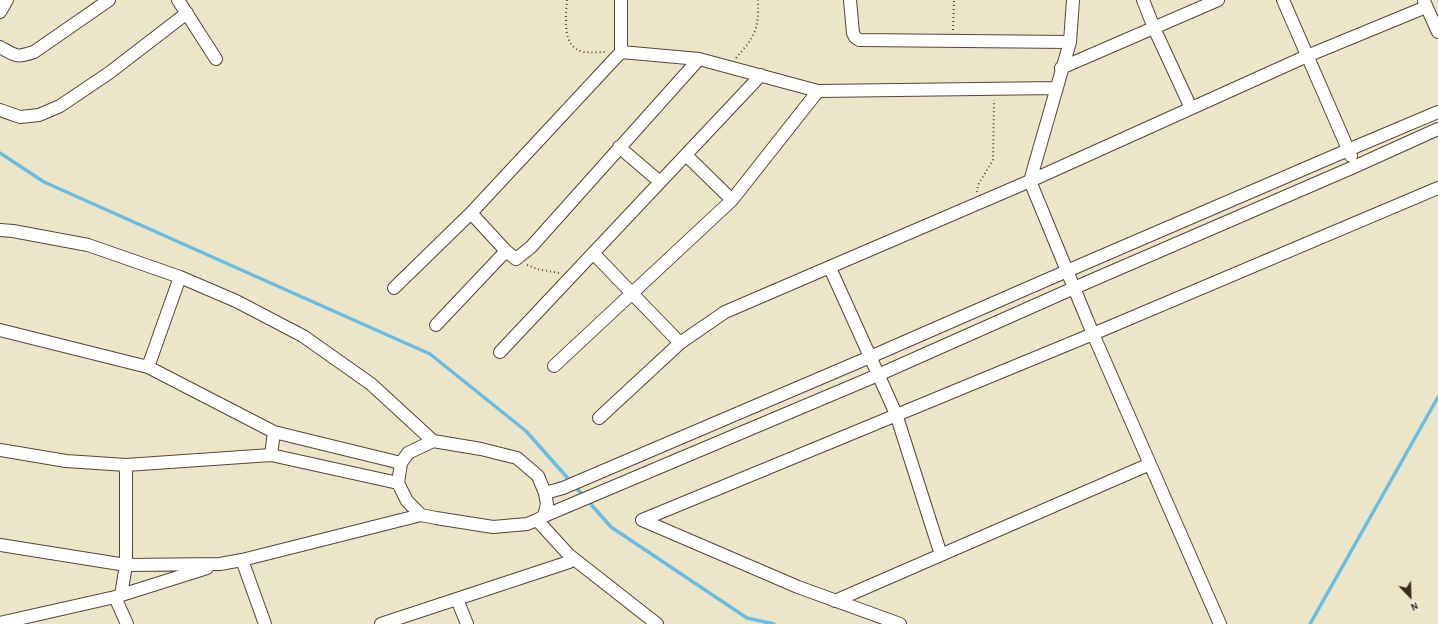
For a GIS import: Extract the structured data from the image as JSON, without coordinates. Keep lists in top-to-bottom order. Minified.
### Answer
{"north":"bottom right"}
